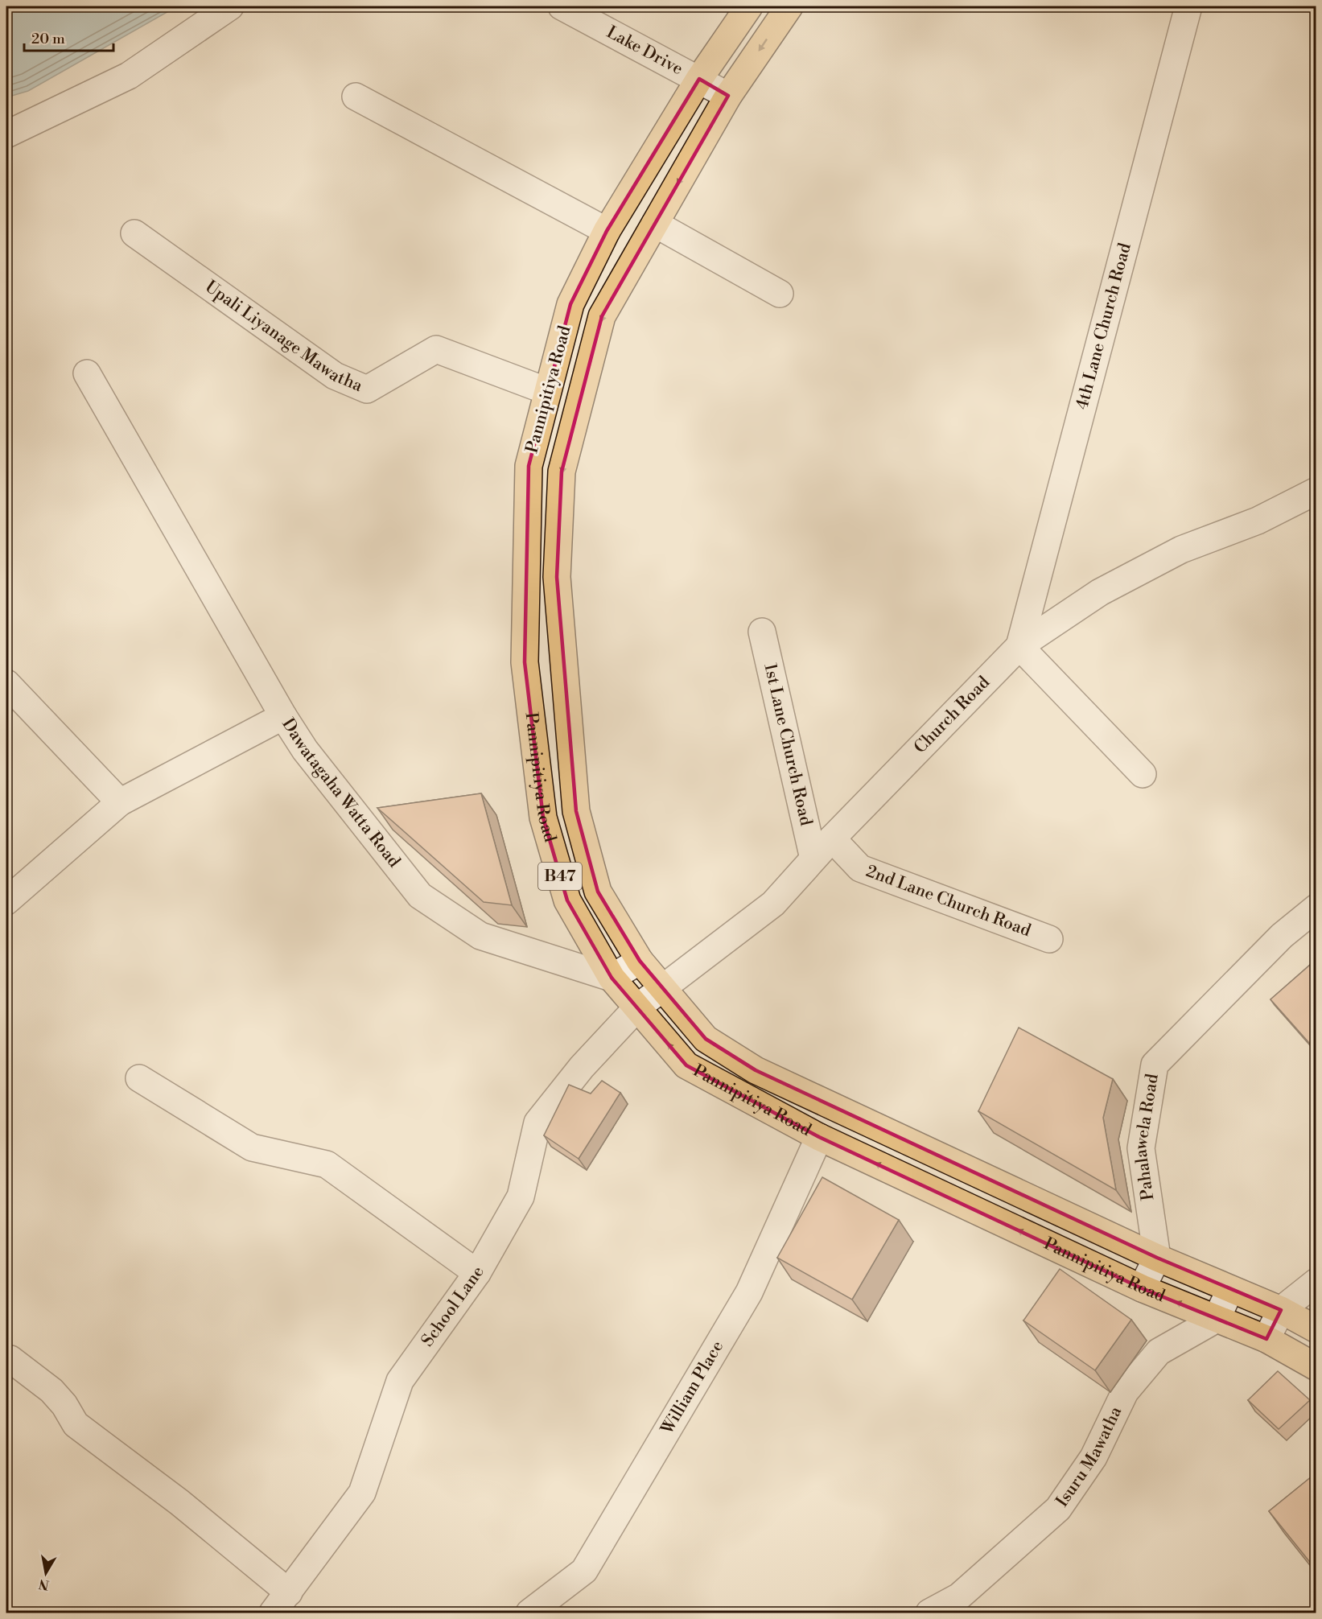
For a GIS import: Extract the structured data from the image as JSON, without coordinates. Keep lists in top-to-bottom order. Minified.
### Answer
{"streets":{"main road":["Pannipitiya Road","B47"],"street":["Lake Drive","4th Lane Church Road","Upali Liyanage Mawatha","Church Road","1st Lane Church Road","Dawatagaha Watta Road","2nd Lane Church Road","Pahalawela Road","School Lane","William Place","Isuru Mawatha"]},"crossings":[["Lake Drive","Pannipitiya Road"],["4th Lane Church Road","Church Road"],["Upali Liyanage Mawatha","Pannipitiya Road"],["Pannipitiya Road","Church Road"],["Pannipitiya Road","Dawatagaha Watta Road"],["Pannipitiya Road","Pahalawela Road"],["Pannipitiya Road","School Lane"],["Pannipitiya Road","William Place"],["Pannipitiya Road","Isuru Mawatha"],["Church Road","1st Lane Church Road"],["Church Road","2nd Lane Church Road"],["Church Road","School Lane"]],"scale_bar":"20 m","north":"bottom"}
